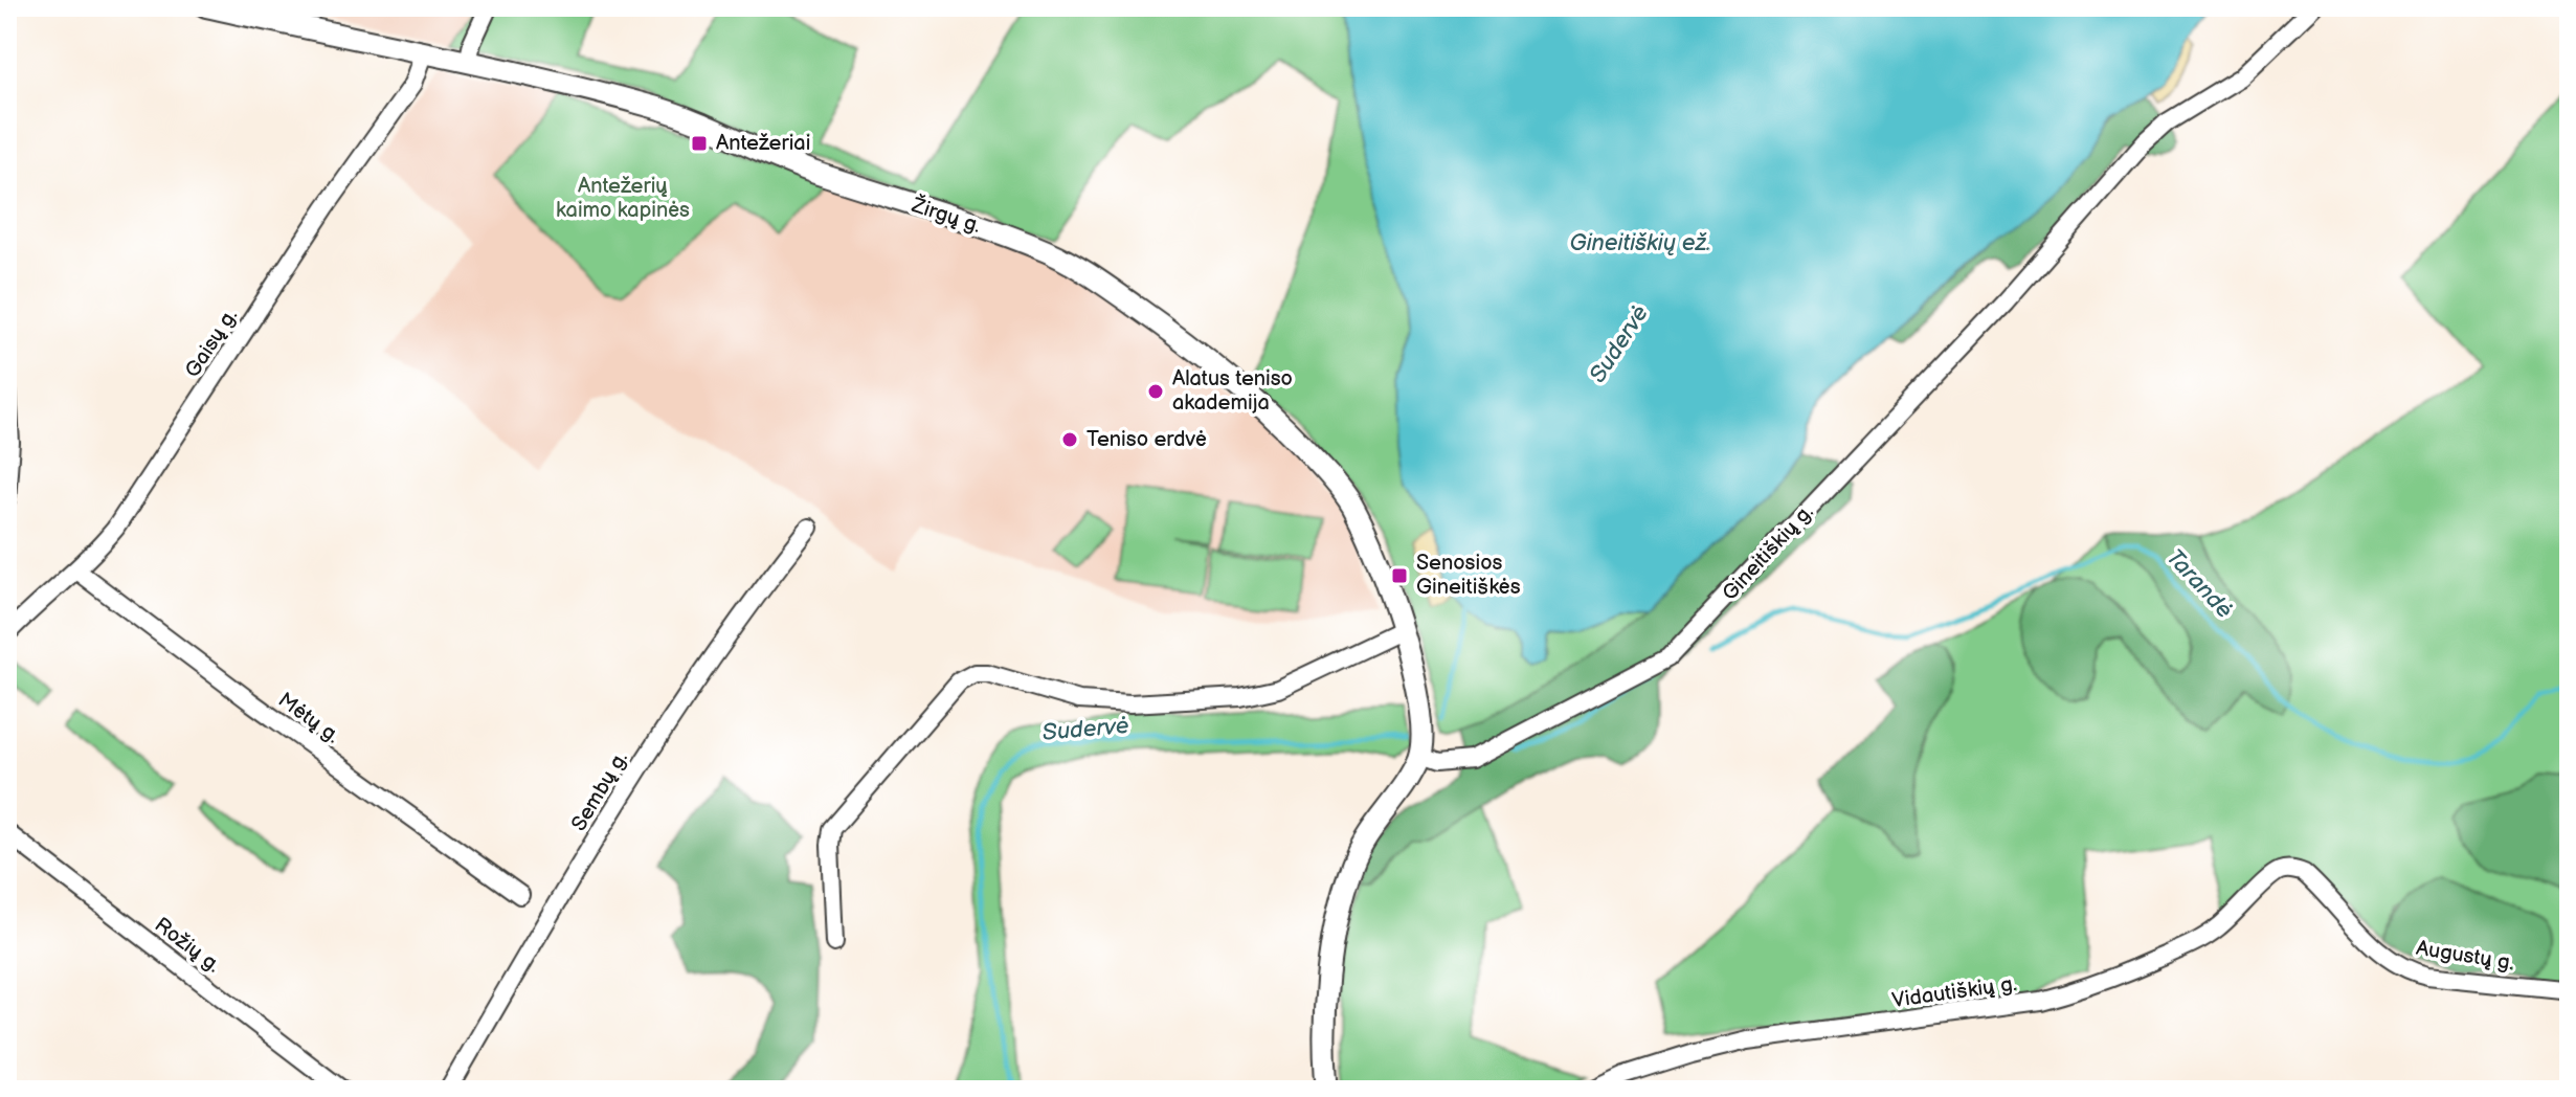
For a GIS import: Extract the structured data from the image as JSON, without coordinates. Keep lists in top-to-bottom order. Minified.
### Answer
{"streets":{"street":["Žirgų g.","Gaisų g.","Gineitiškių g.","Mėtų g.","Sembų g.","Rožių g.","Augustų g.","Vidautiškių g."]},"crossings":[["Žirgų g.","Gaisų g."],["Žirgų g.","Gineitiškių g."],["Gaisų g.","Mėtų g."],["Augustų g.","Vidautiškių g."]],"water":["Gineitiškių ež.","Sudervė","Tarandė"],"parks":["Antežerių kaimo kapinės"],"places":{"transit":["Antežeriai","Senosios Gineitiškės"],"other":["Alatus teniso akademija","Teniso erdvė"]}}
